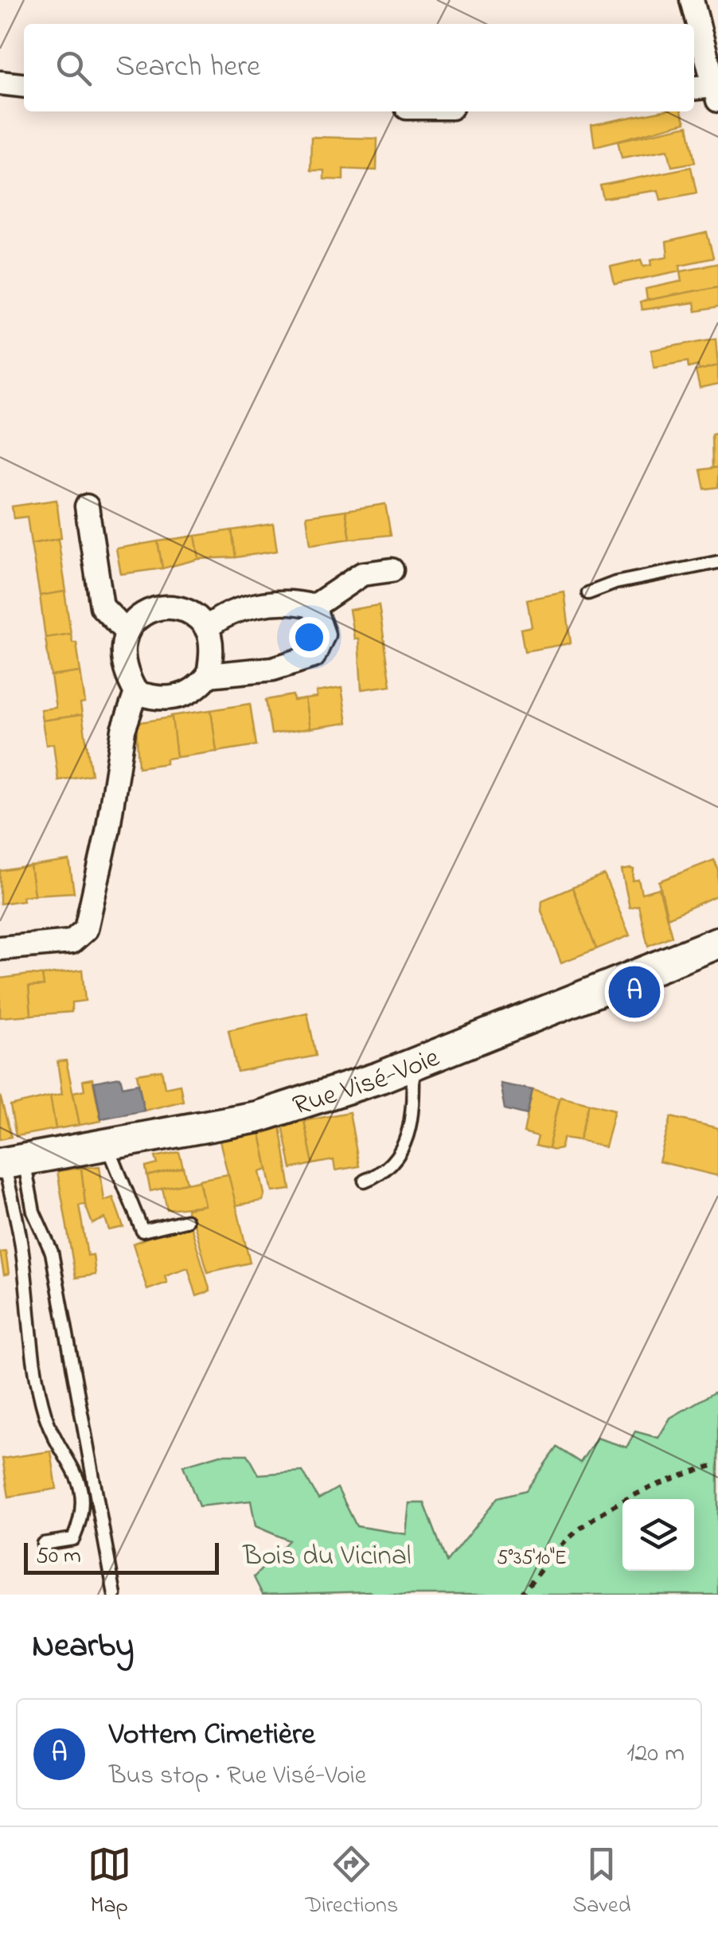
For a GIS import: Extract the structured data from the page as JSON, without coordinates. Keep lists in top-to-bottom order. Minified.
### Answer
{"streets":{"street":["Rue Visé-Voie"]},"parks":["Bois du Vicinal"],"scale_bar":"50 m","page":{"search":"Search here","pins":"A","scale":"50 m","heading":"Nearby","list":[{"mark":"A","name":"Vottem Cimetière","note":"Bus stop · Rue Visé-Voie","value":"120 m"}],"nav":["Map","Directions","Saved"]},"coordinates":["5°35'10\"E"]}
